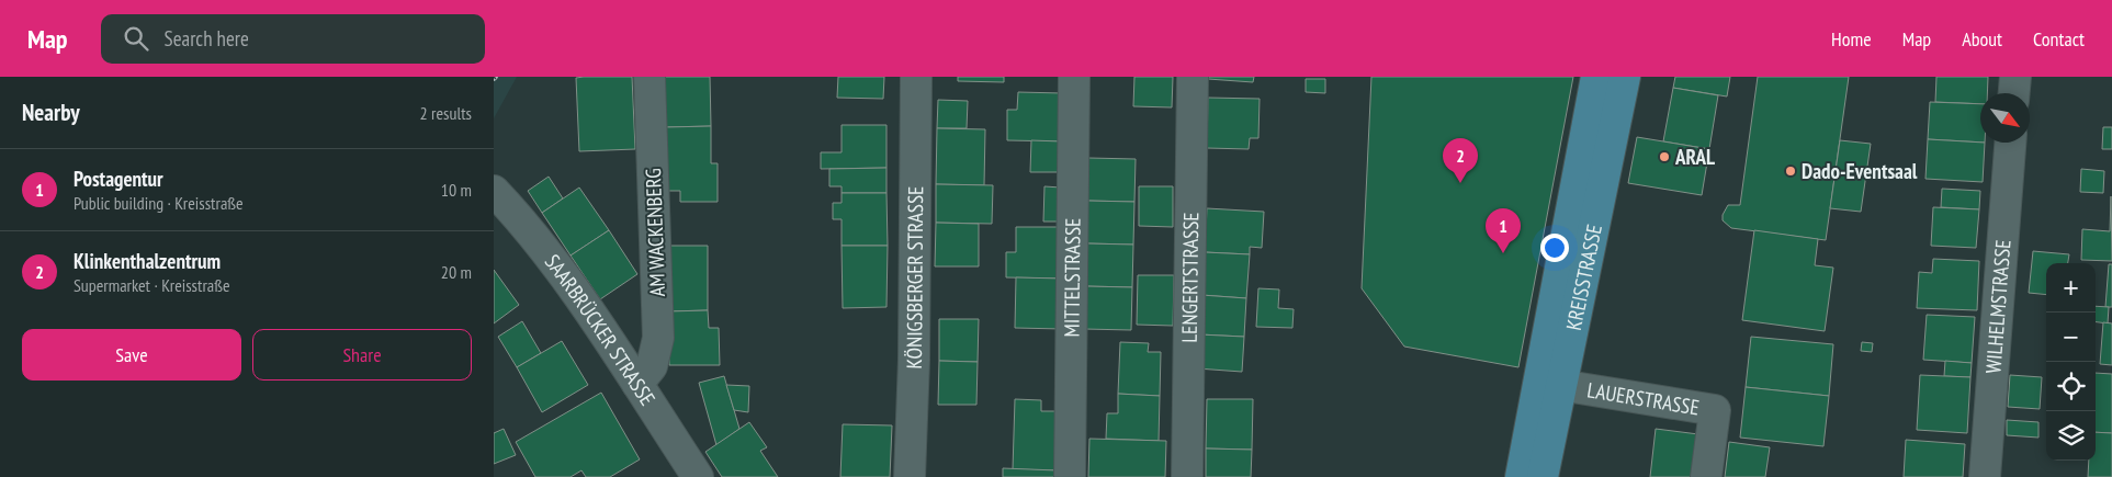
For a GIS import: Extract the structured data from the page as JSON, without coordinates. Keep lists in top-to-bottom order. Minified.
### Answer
{"streets":{"main road":["KREISSTRASSE"],"street":["AM WACKENBERG","MITTELSTRASSE","LENGERTSTRASSE","KÖNIGSBERGER STRASSE","WILHELMSTRASSE","SAARBRÜCKER STRASSE","LAUERSTRASSE"]},"crossings":[["AM WACKENBERG","SAARBRÜCKER STRASSE"],["KREISSTRASSE","LAUERSTRASSE"]],"places":["ARAL","Dado-Eventsaal"],"north":"bottom right","page":{"header":"Map","search":"Search here","nav":["Home","Map","About","Contact"],"heading":["Nearby","2 results"],"pins":["2","1"],"list":[{"mark":"1","name":"Postagentur","note":"Public building · Kreisstraße","value":"10 m"},{"mark":"2","name":"Klinkenthalzentrum","note":"Supermarket · Kreisstraße","value":"20 m"}],"map_buttons":["+","−"],"buttons":["Save","Share"]}}
